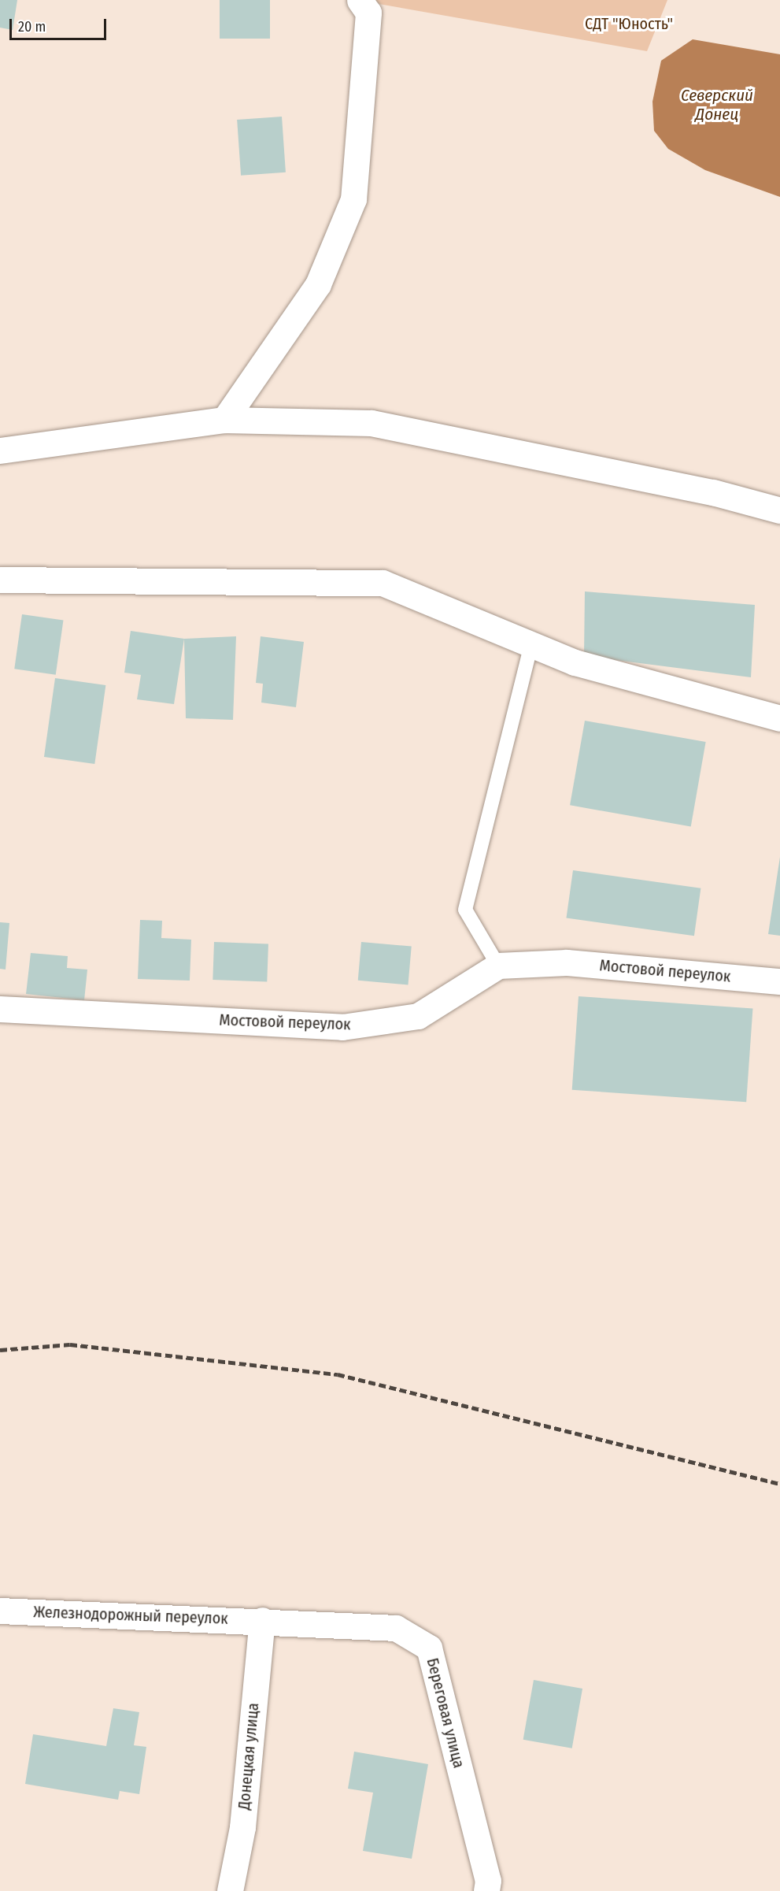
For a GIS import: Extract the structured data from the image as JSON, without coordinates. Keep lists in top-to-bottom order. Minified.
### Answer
{"streets":{"street":["Мостовой переулок","Железнодорожный переулок","Береговая улица","Донецкая улица"]},"crossings":[["Железнодорожный переулок","Береговая улица"],["Железнодорожный переулок","Донецкая улица"],["Береговая улица","Донецкая улица"]],"water":["Северский Донец"],"parks":["СДТ \"Юность\""],"scale_bar":"20 m"}
